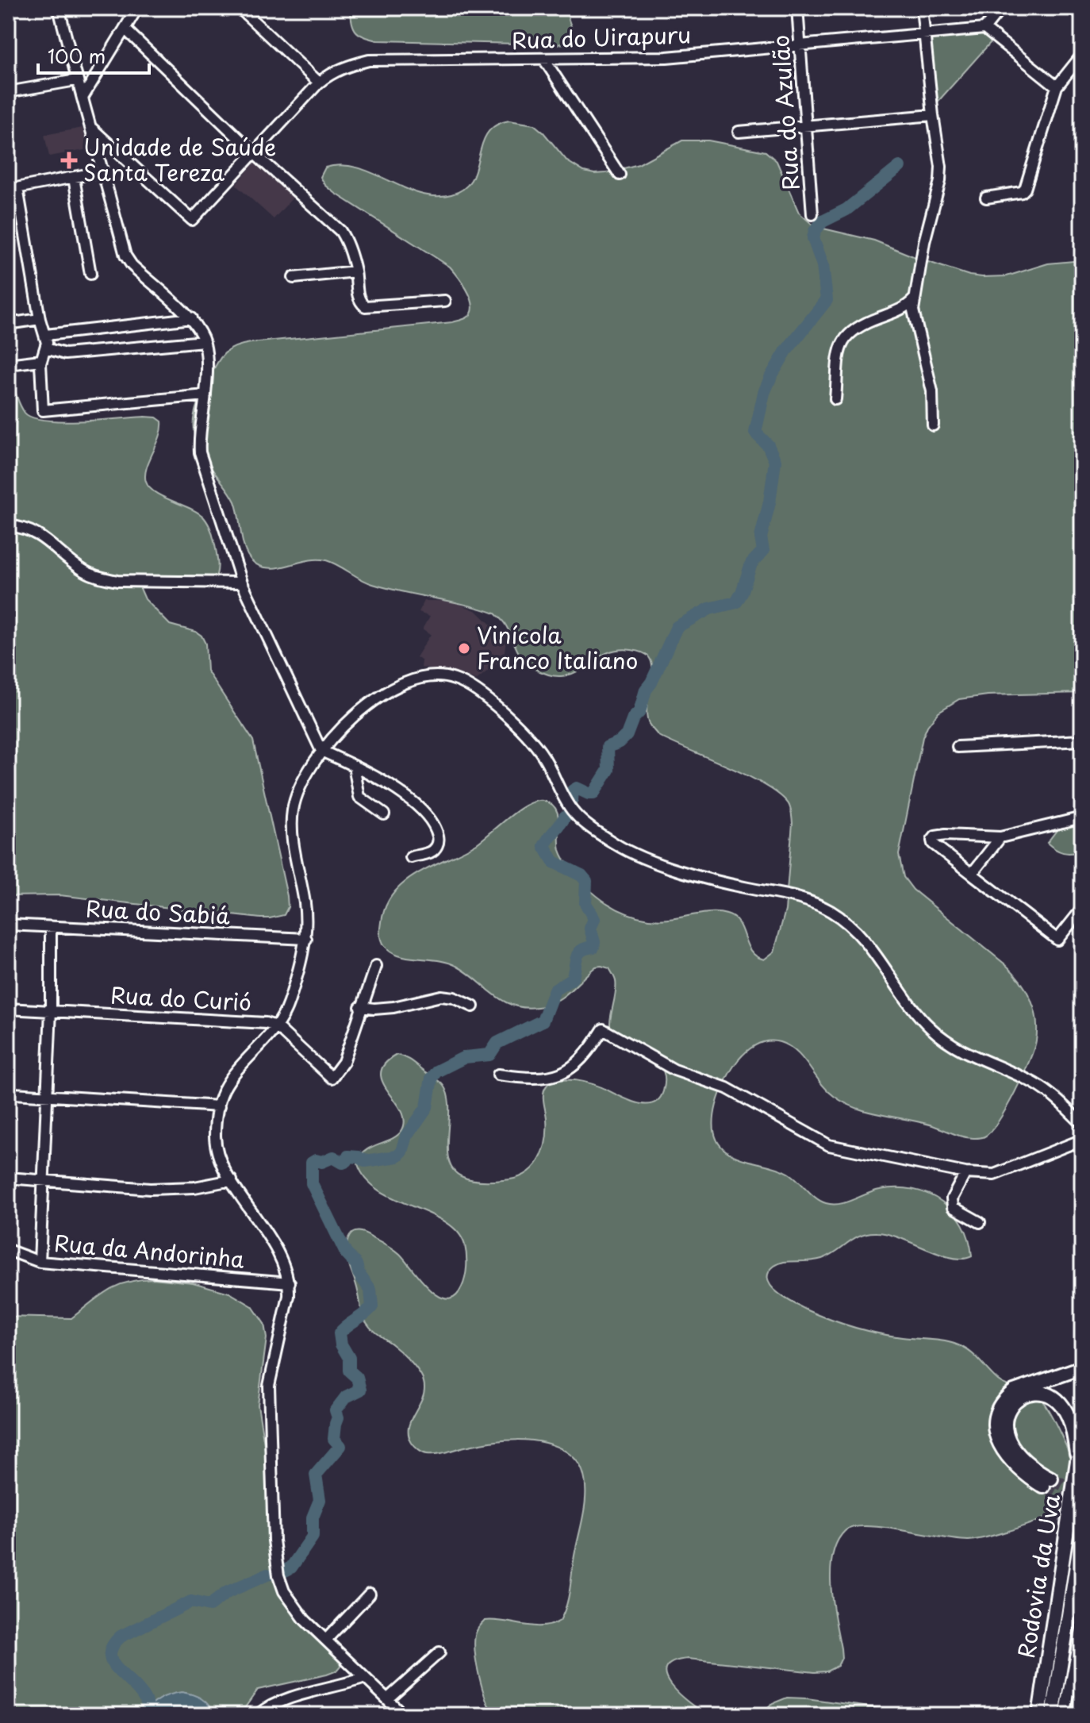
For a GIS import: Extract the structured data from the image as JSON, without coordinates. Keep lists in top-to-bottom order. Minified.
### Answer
{"streets":{"main road":["Rodovia da Uva"],"street":["Rua do Uirapuru","Rua do Azulão","Rua do Sabiá","Rua do Curió","Rua da Andorinha"]},"crossings":[["Rua do Uirapuru","Rua do Azulão"]],"places":{"health":["Unidade de Saúde Santa Tereza"],"other":["Vinícola Franco Italiano"]},"scale_bar":"100 m"}
